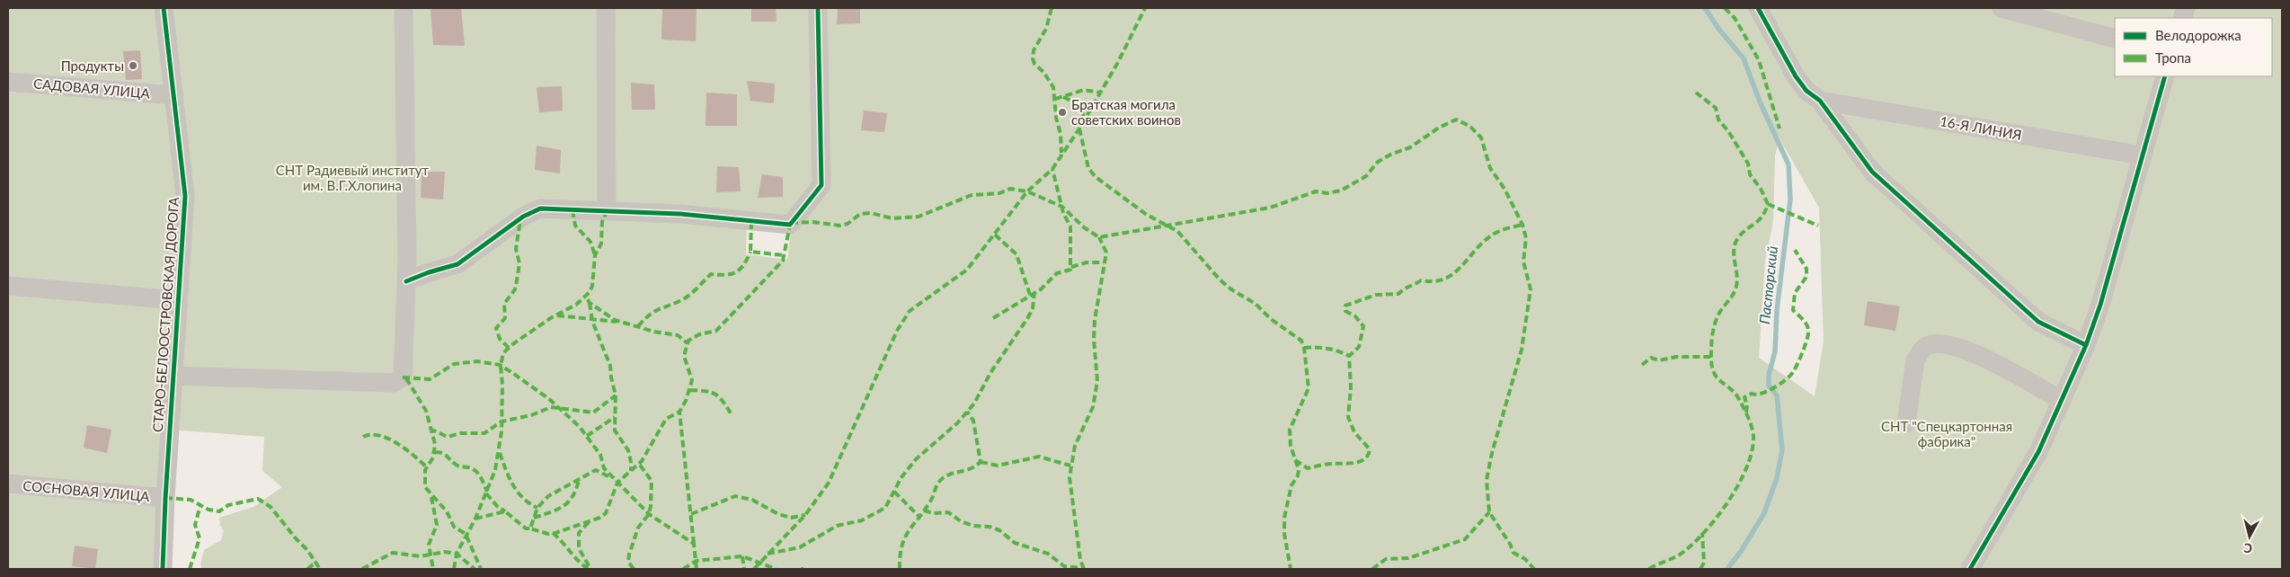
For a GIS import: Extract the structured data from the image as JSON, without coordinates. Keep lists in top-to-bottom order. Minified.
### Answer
{"streets":{"street":["САДОВАЯ УЛИЦА","16-Я ЛИНИЯ","СТАРО-БЕЛООСТРОВСКАЯ ДОРОГА","СОСНОВАЯ УЛИЦА"]},"crossings":[["САДОВАЯ УЛИЦА","СТАРО-БЕЛООСТРОВСКАЯ ДОРОГА"],["СТАРО-БЕЛООСТРОВСКАЯ ДОРОГА","СОСНОВАЯ УЛИЦА"]],"water":["Пасторский"],"parks":["СНТ Радиевый институт им. В.Г.Хлопина","СНТ \"Спецкартонная фабрика\""],"places":["Продукты","Братская могила советских воинов"],"legend":["Велодорожка","Тропа"],"north":"bottom"}
